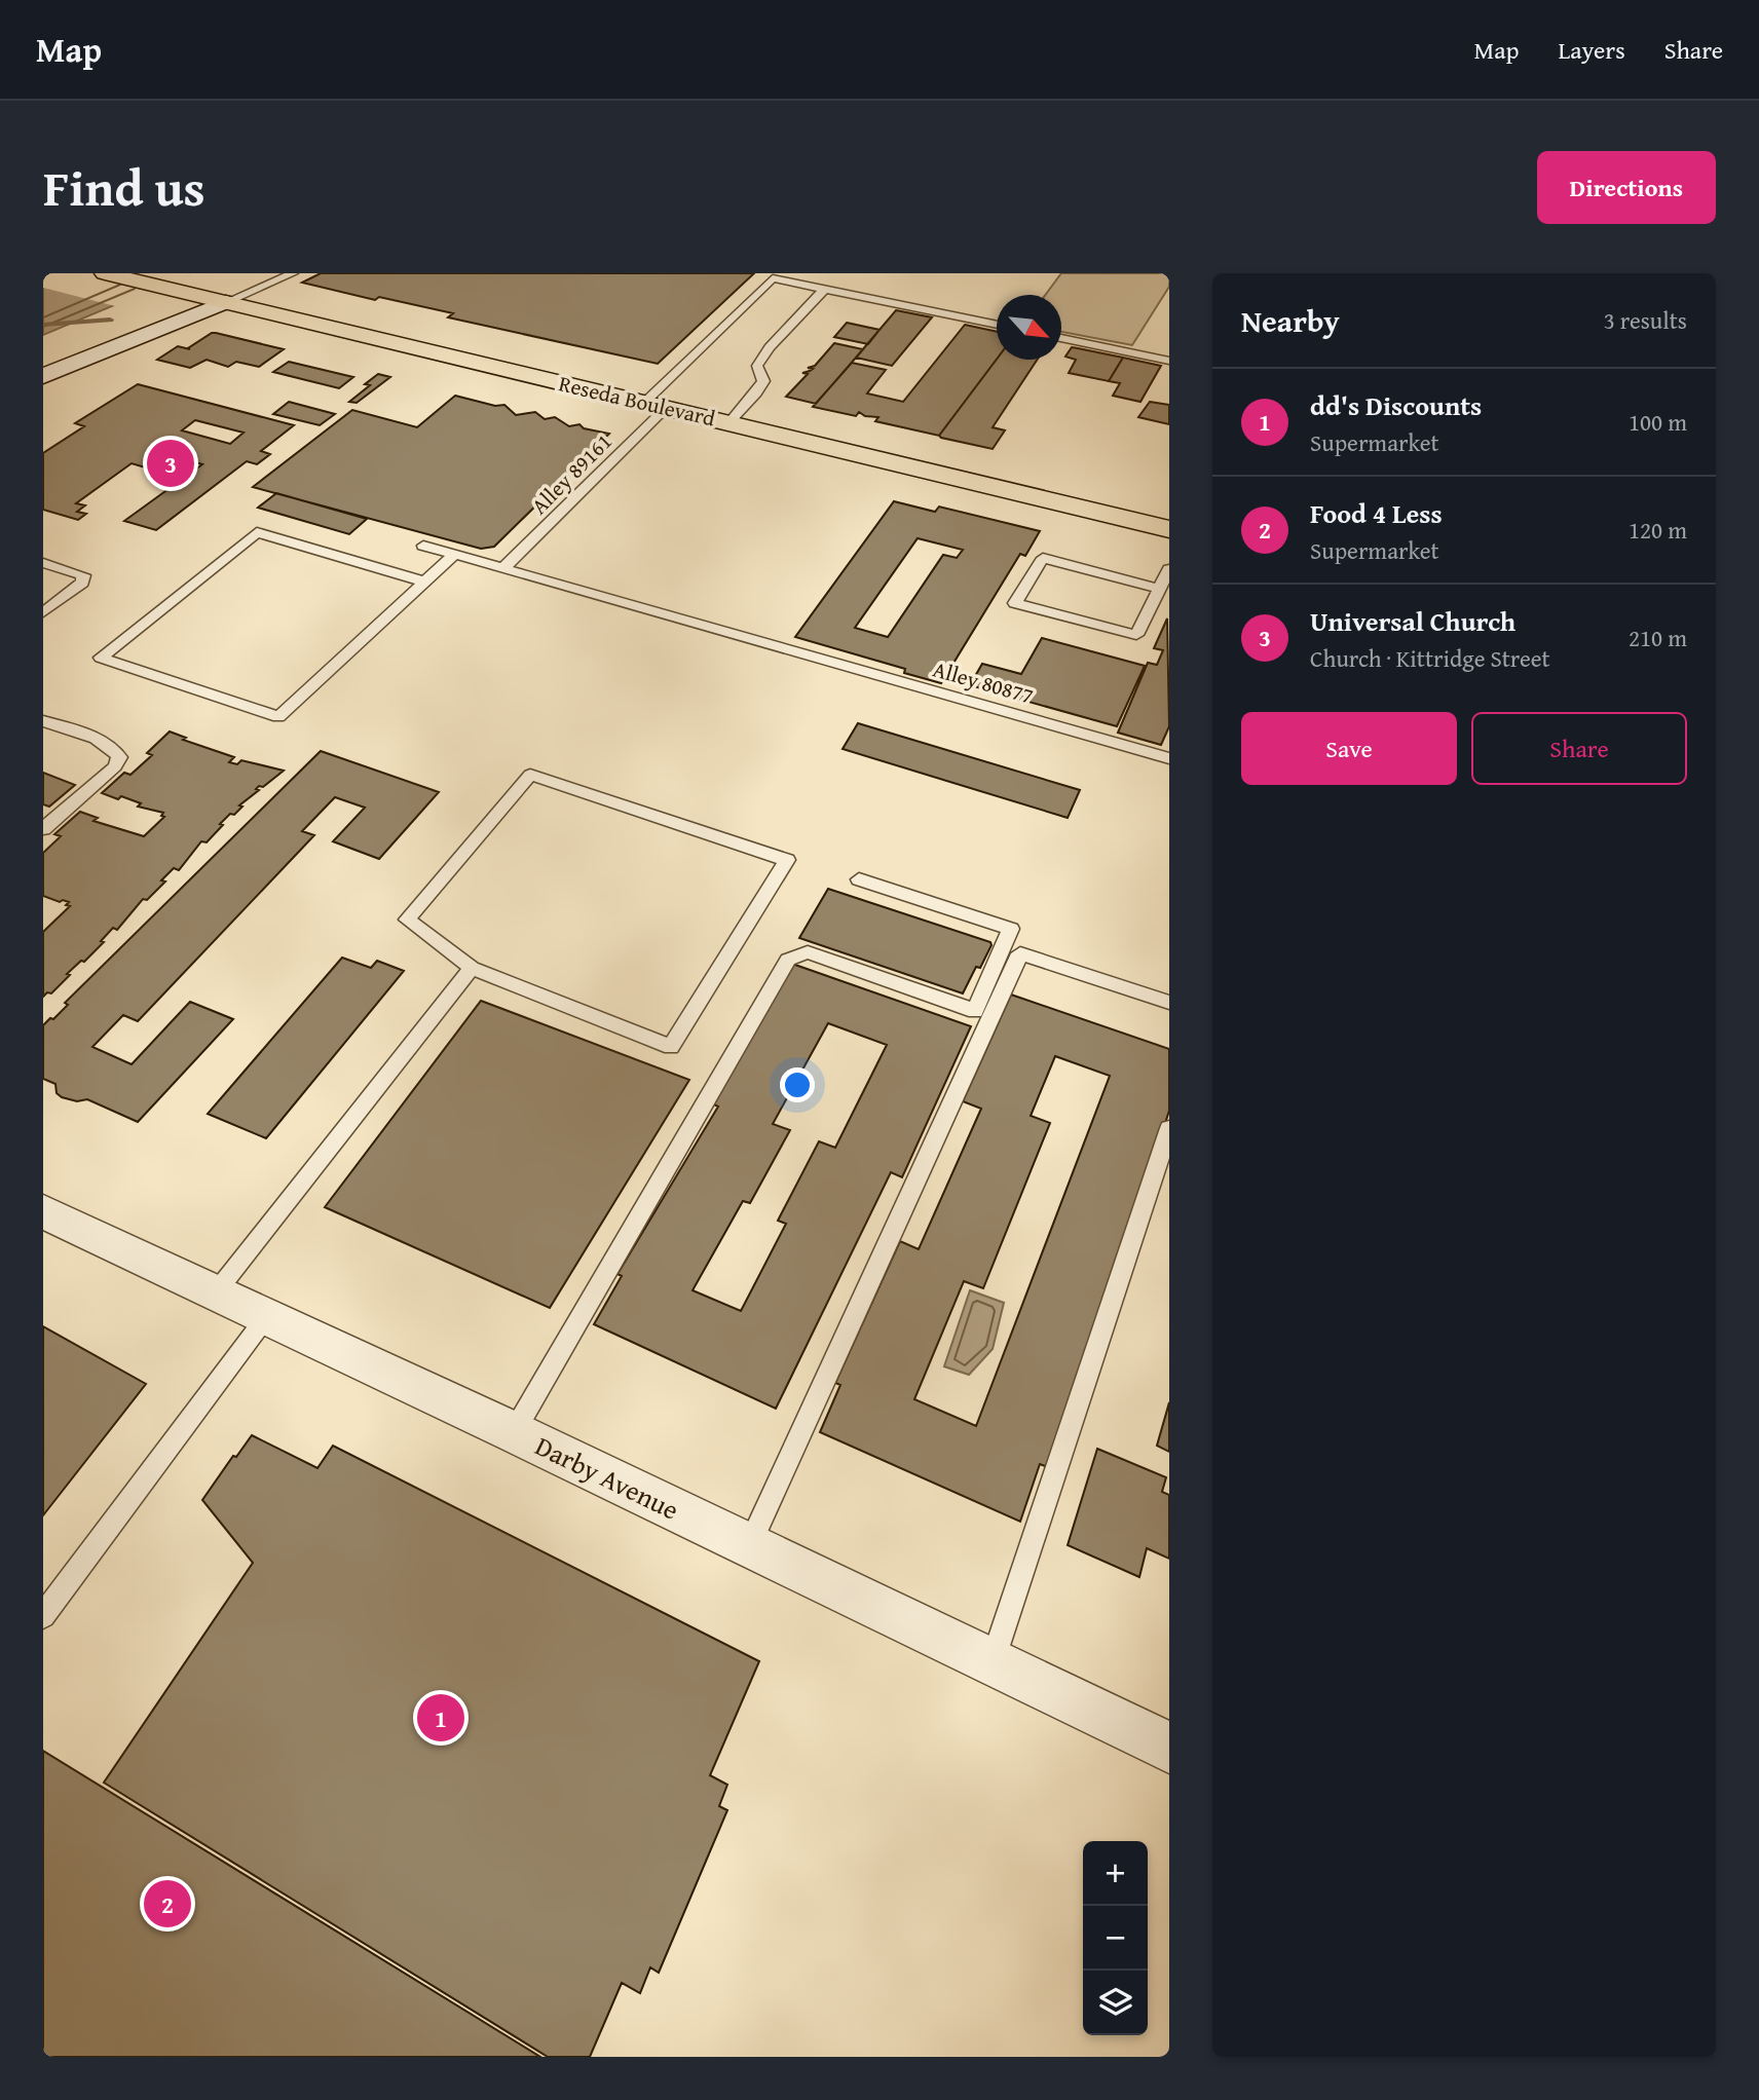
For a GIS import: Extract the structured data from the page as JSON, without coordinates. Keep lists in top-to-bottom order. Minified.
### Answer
{"streets":{"main road":["Reseda Boulevard"],"street":["Darby Avenue"],"lane":["Alley 89161","Alley 80877"]},"crossings":[["Reseda Boulevard","Alley 89161"],["Alley 89161","Alley 80877"]],"north":"bottom right","page":{"header":"Map","nav":["Map","Layers","Share"],"title":"Find us","buttons":["Directions",["Save","Share"]],"heading":["Nearby","3 results"],"list":[{"mark":"1","name":"dd's Discounts","note":"Supermarket","value":"100 m"},{"mark":"2","name":"Food 4 Less","note":"Supermarket","value":"120 m"},{"mark":"3","name":"Universal Church","note":"Church · Kittridge Street","value":"210 m"}],"pins":["3","1","2"],"map_buttons":["+","−"]}}
